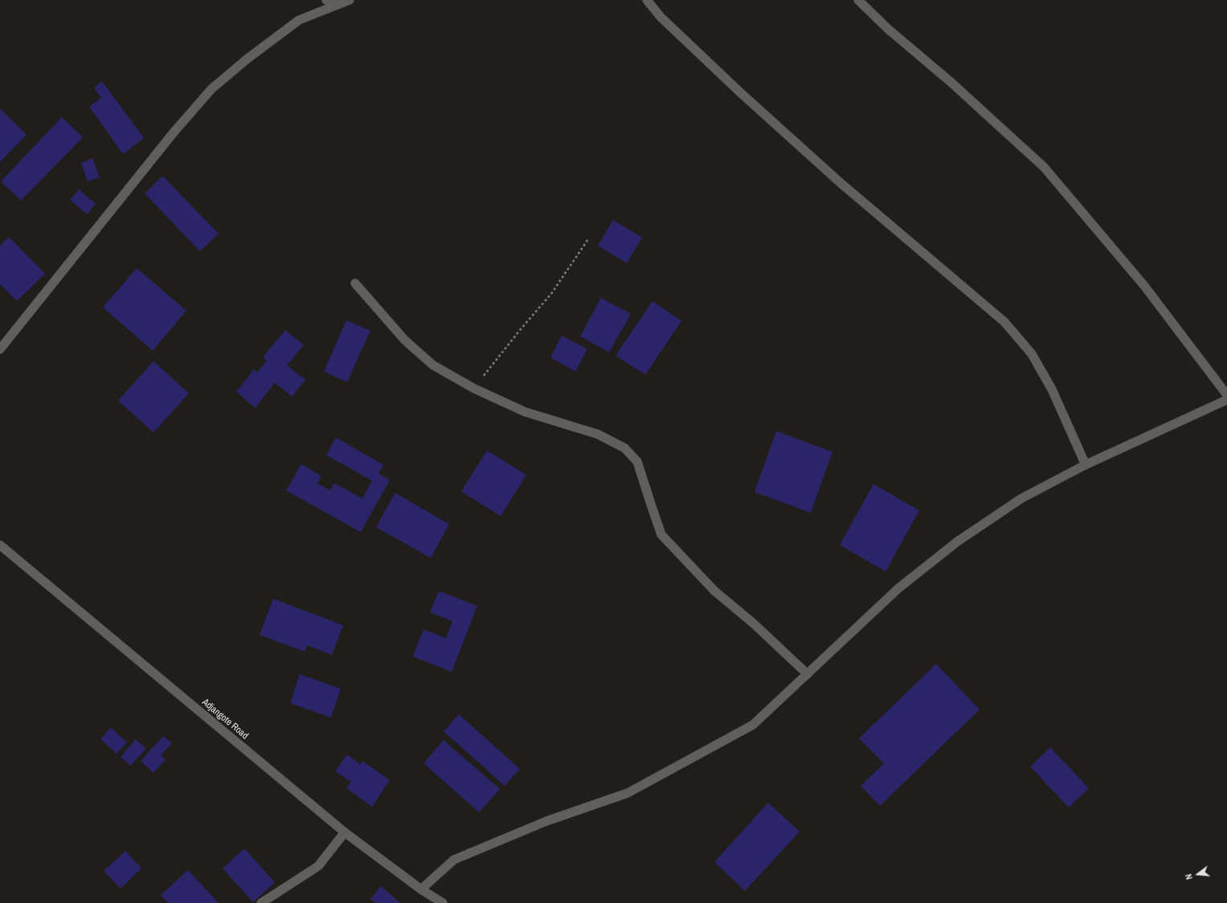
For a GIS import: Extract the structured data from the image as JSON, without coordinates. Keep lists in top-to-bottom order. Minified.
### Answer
{"streets":{"street":["Adjangote Road"]},"north":"left"}
